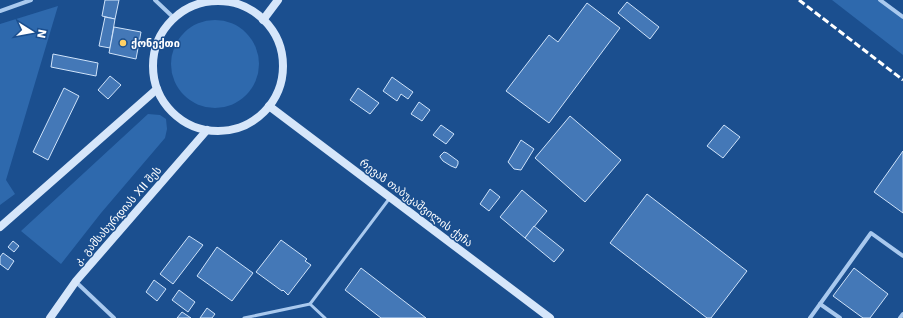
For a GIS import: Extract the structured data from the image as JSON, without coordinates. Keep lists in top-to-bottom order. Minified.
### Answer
{"streets":{"main road":["რევაზ თაბუკაშვილის ქუჩა","კ. გამსახურდიას XII შეს"]},"crossings":[["რევაზ თაბუკაშვილის ქუჩა","კ. გამსახურდიას XII შეს"]],"places":["ქონექთი"],"north":"right"}
